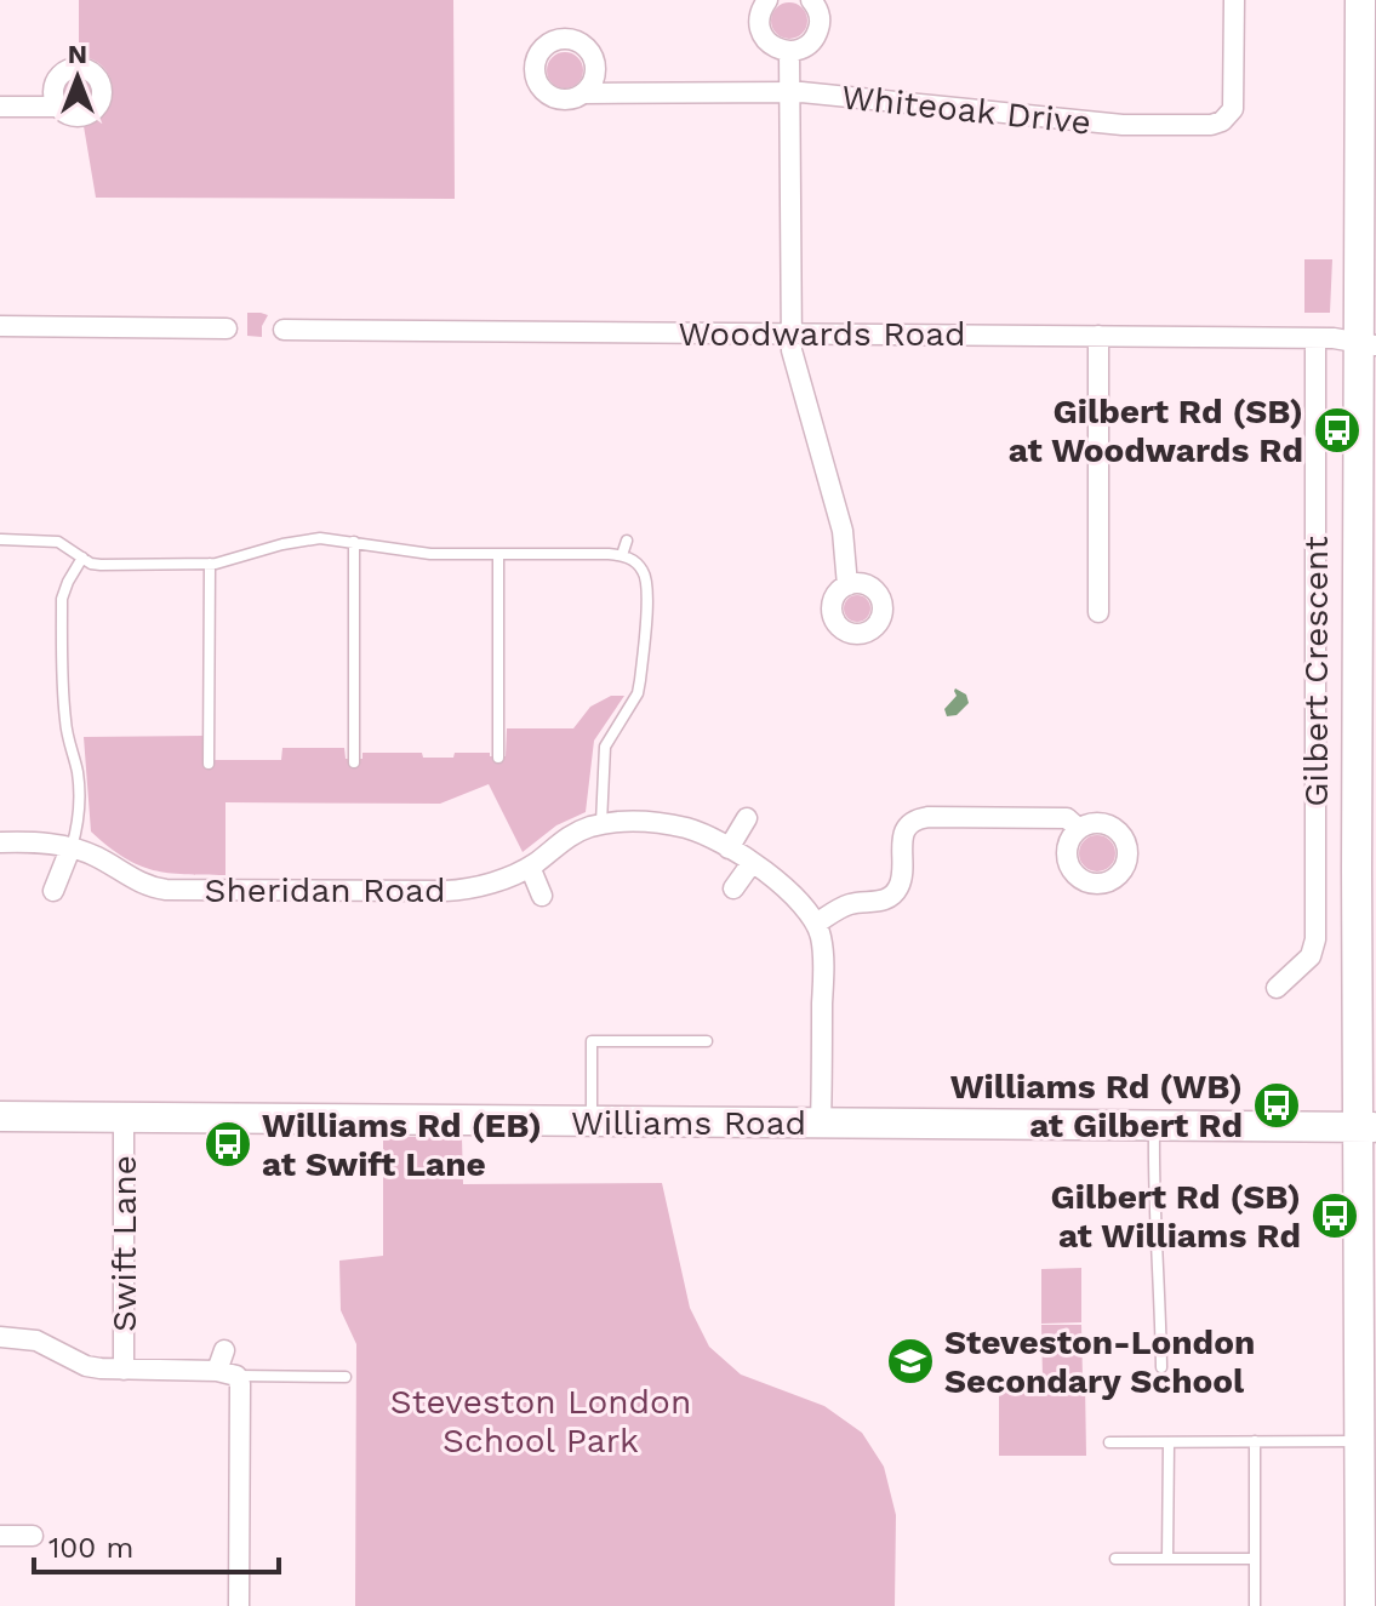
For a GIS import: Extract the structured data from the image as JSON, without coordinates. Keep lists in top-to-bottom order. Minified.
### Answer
{"streets":{"main road":["Williams Road"],"street":["Whiteoak Drive","Woodwards Road","Gilbert Crescent","Sheridan Road","Swift Lane"]},"crossings":[["Woodwards Road","Gilbert Crescent"],["Williams Road","Swift Lane"]],"parks":["Steveston London School Park"],"places":{"bus stop":["Gilbert Rd (SB) at Woodwards Rd","Williams Rd (WB) at Gilbert Rd","Williams Rd (EB) at Swift Lane","Gilbert Rd (SB) at Williams Rd"],"school or university":["Steveston-London Secondary School"]},"scale_bar":"100 m","north":"top"}
